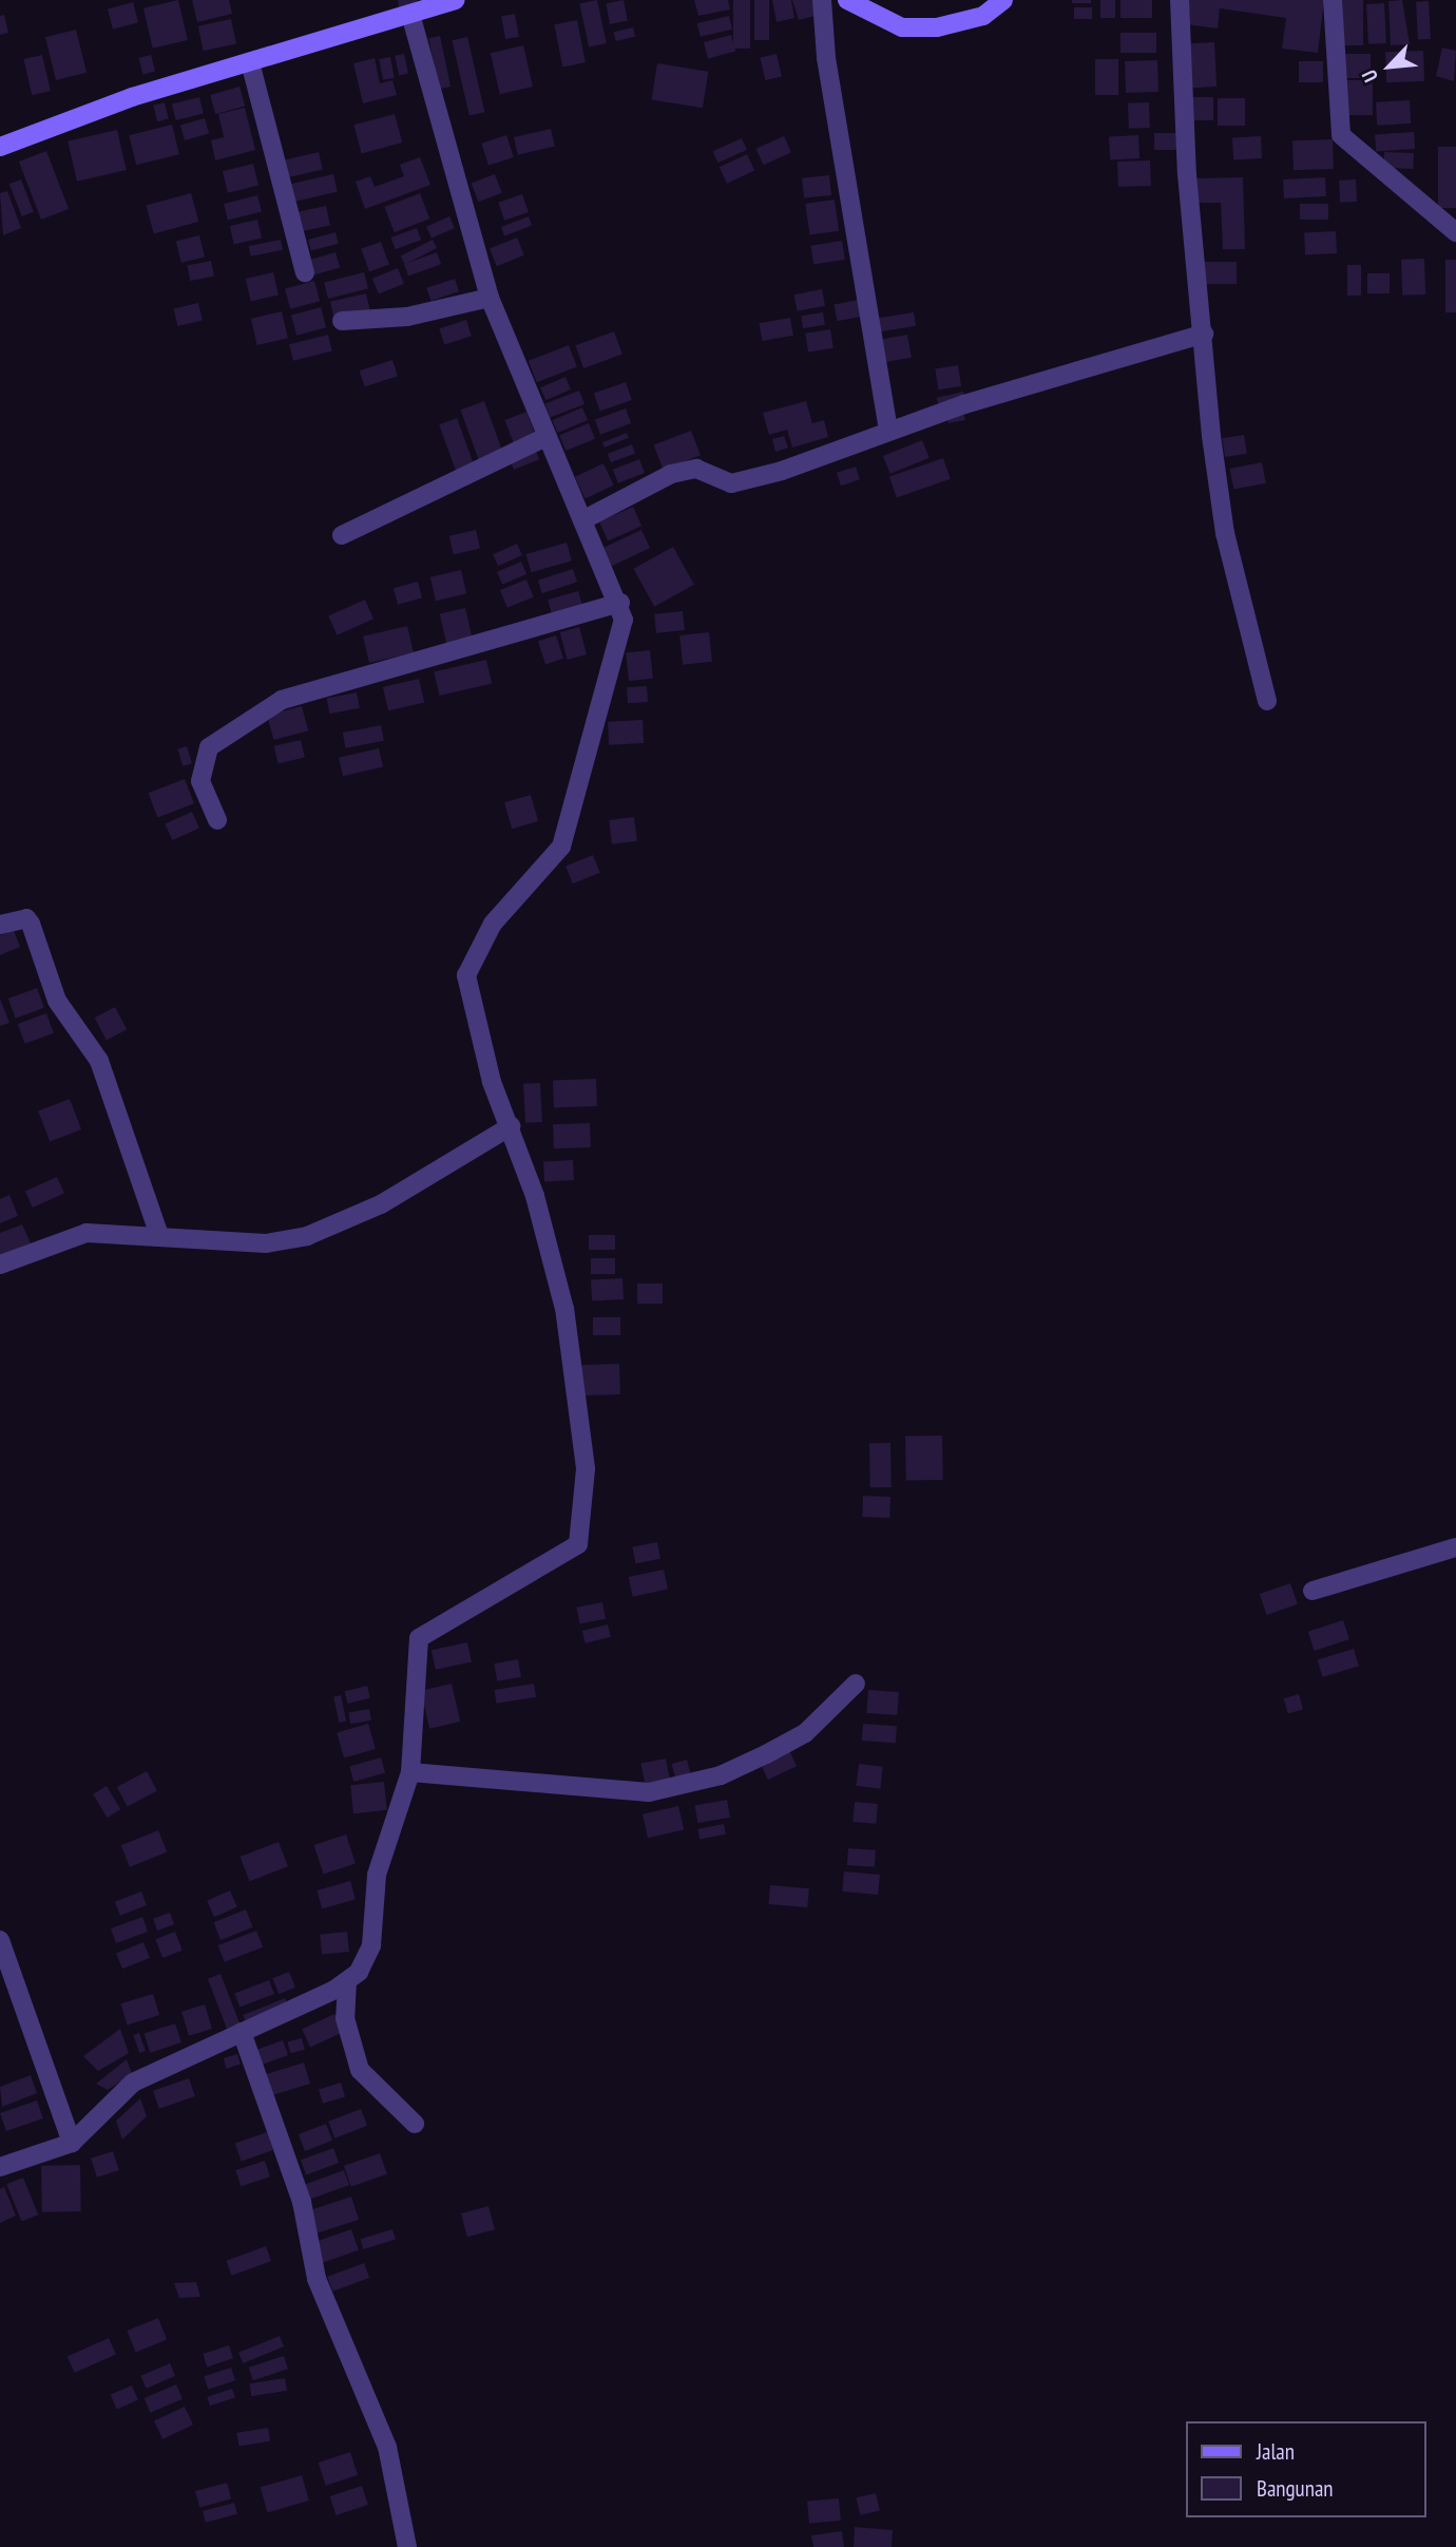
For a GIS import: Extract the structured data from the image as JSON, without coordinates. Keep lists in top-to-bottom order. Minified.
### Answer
{"legend":["Jalan","Bangunan"],"north":"bottom left"}
